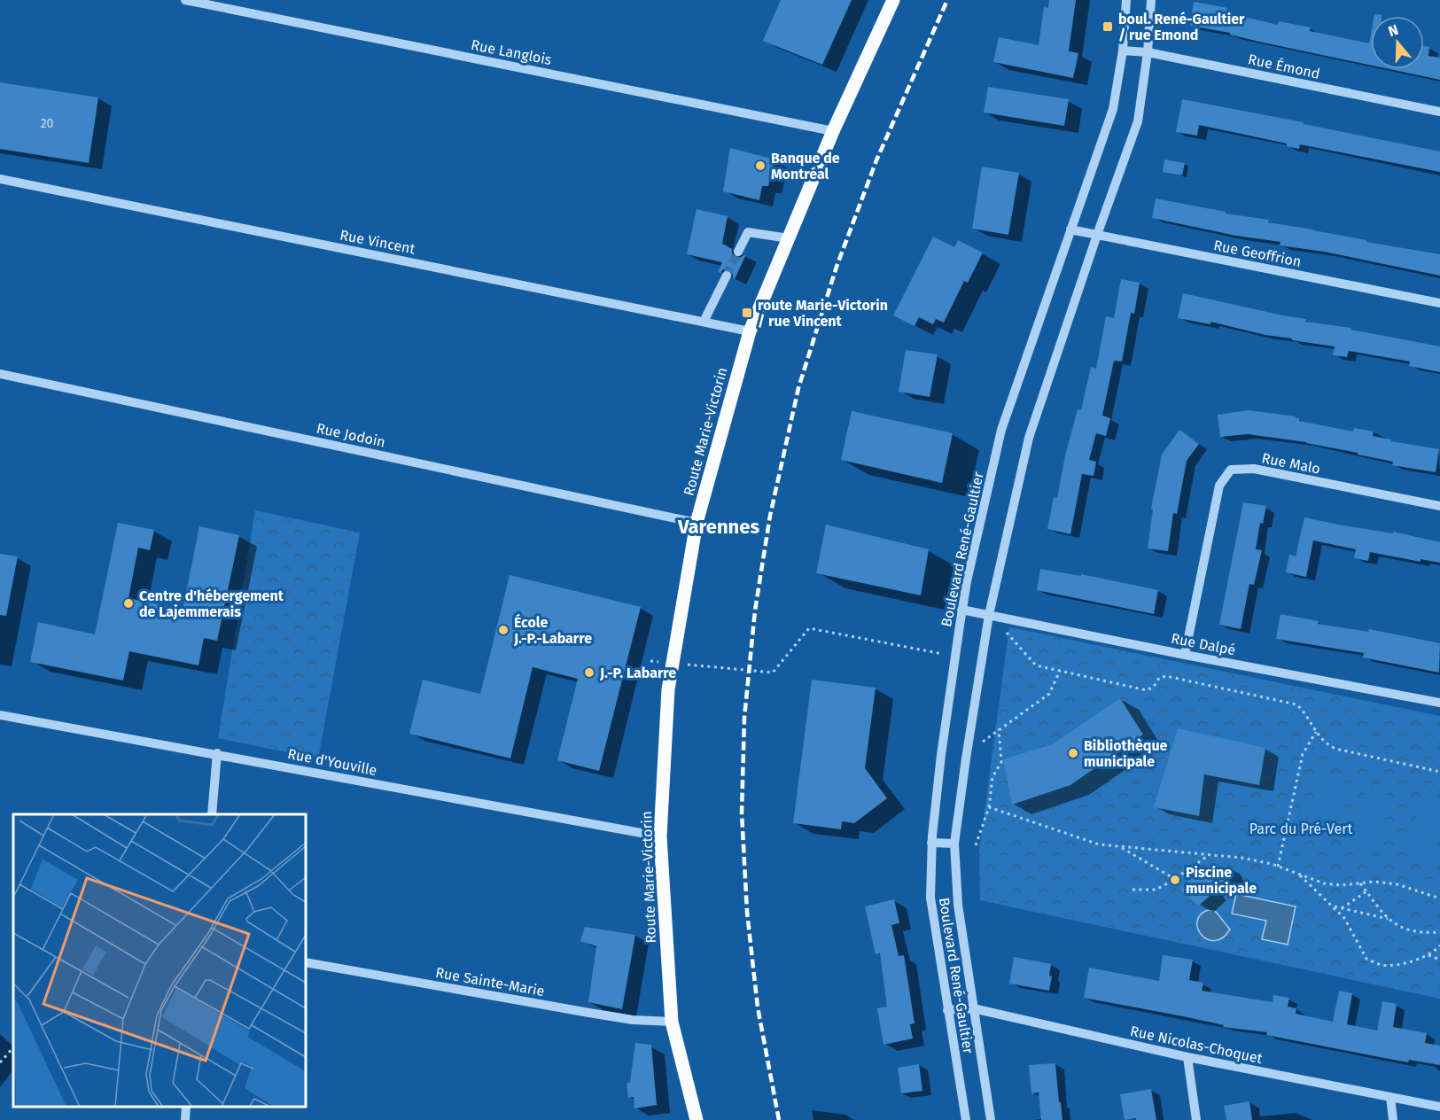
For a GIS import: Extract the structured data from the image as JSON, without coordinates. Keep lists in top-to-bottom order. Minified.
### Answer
{"streets":{"main road":["Route Marie-Victorin"],"street":["Rue Langlois","Rue Émond","Rue Vincent","Rue Geoffrion","Rue Jodoin","Rue Malo","Boulevard René-Gaultier","Rue Dalpé","Rue d'Youville","Rue Sainte-Marie","Rue Nicolas-Choquet"]},"crossings":[["Rue Langlois","Route Marie-Victorin"],["Rue Émond","Boulevard René-Gaultier"],["Rue Vincent","Route Marie-Victorin"],["Rue Geoffrion","Boulevard René-Gaultier"],["Route Marie-Victorin","Rue Jodoin"],["Route Marie-Victorin","Rue d'Youville"],["Route Marie-Victorin","Rue Sainte-Marie"],["Rue Malo","Rue Dalpé"],["Boulevard René-Gaultier","Rue Dalpé"],["Boulevard René-Gaultier","Rue Nicolas-Choquet"]],"districts":["Varennes"],"parks":["Parc du Pré-Vert"],"places":{"transit":["boul. René-Gaultier / rue Emond","route Marie-Victorin / rue Vincent"],"other":["Banque de Montréal","Centre d'hébergement de Lajemmerais","École J.-P.-Labarre","J.-P. Labarre","Bibliothèque municipale","Piscine municipale"]},"house_numbers":["20"],"north":"top"}
